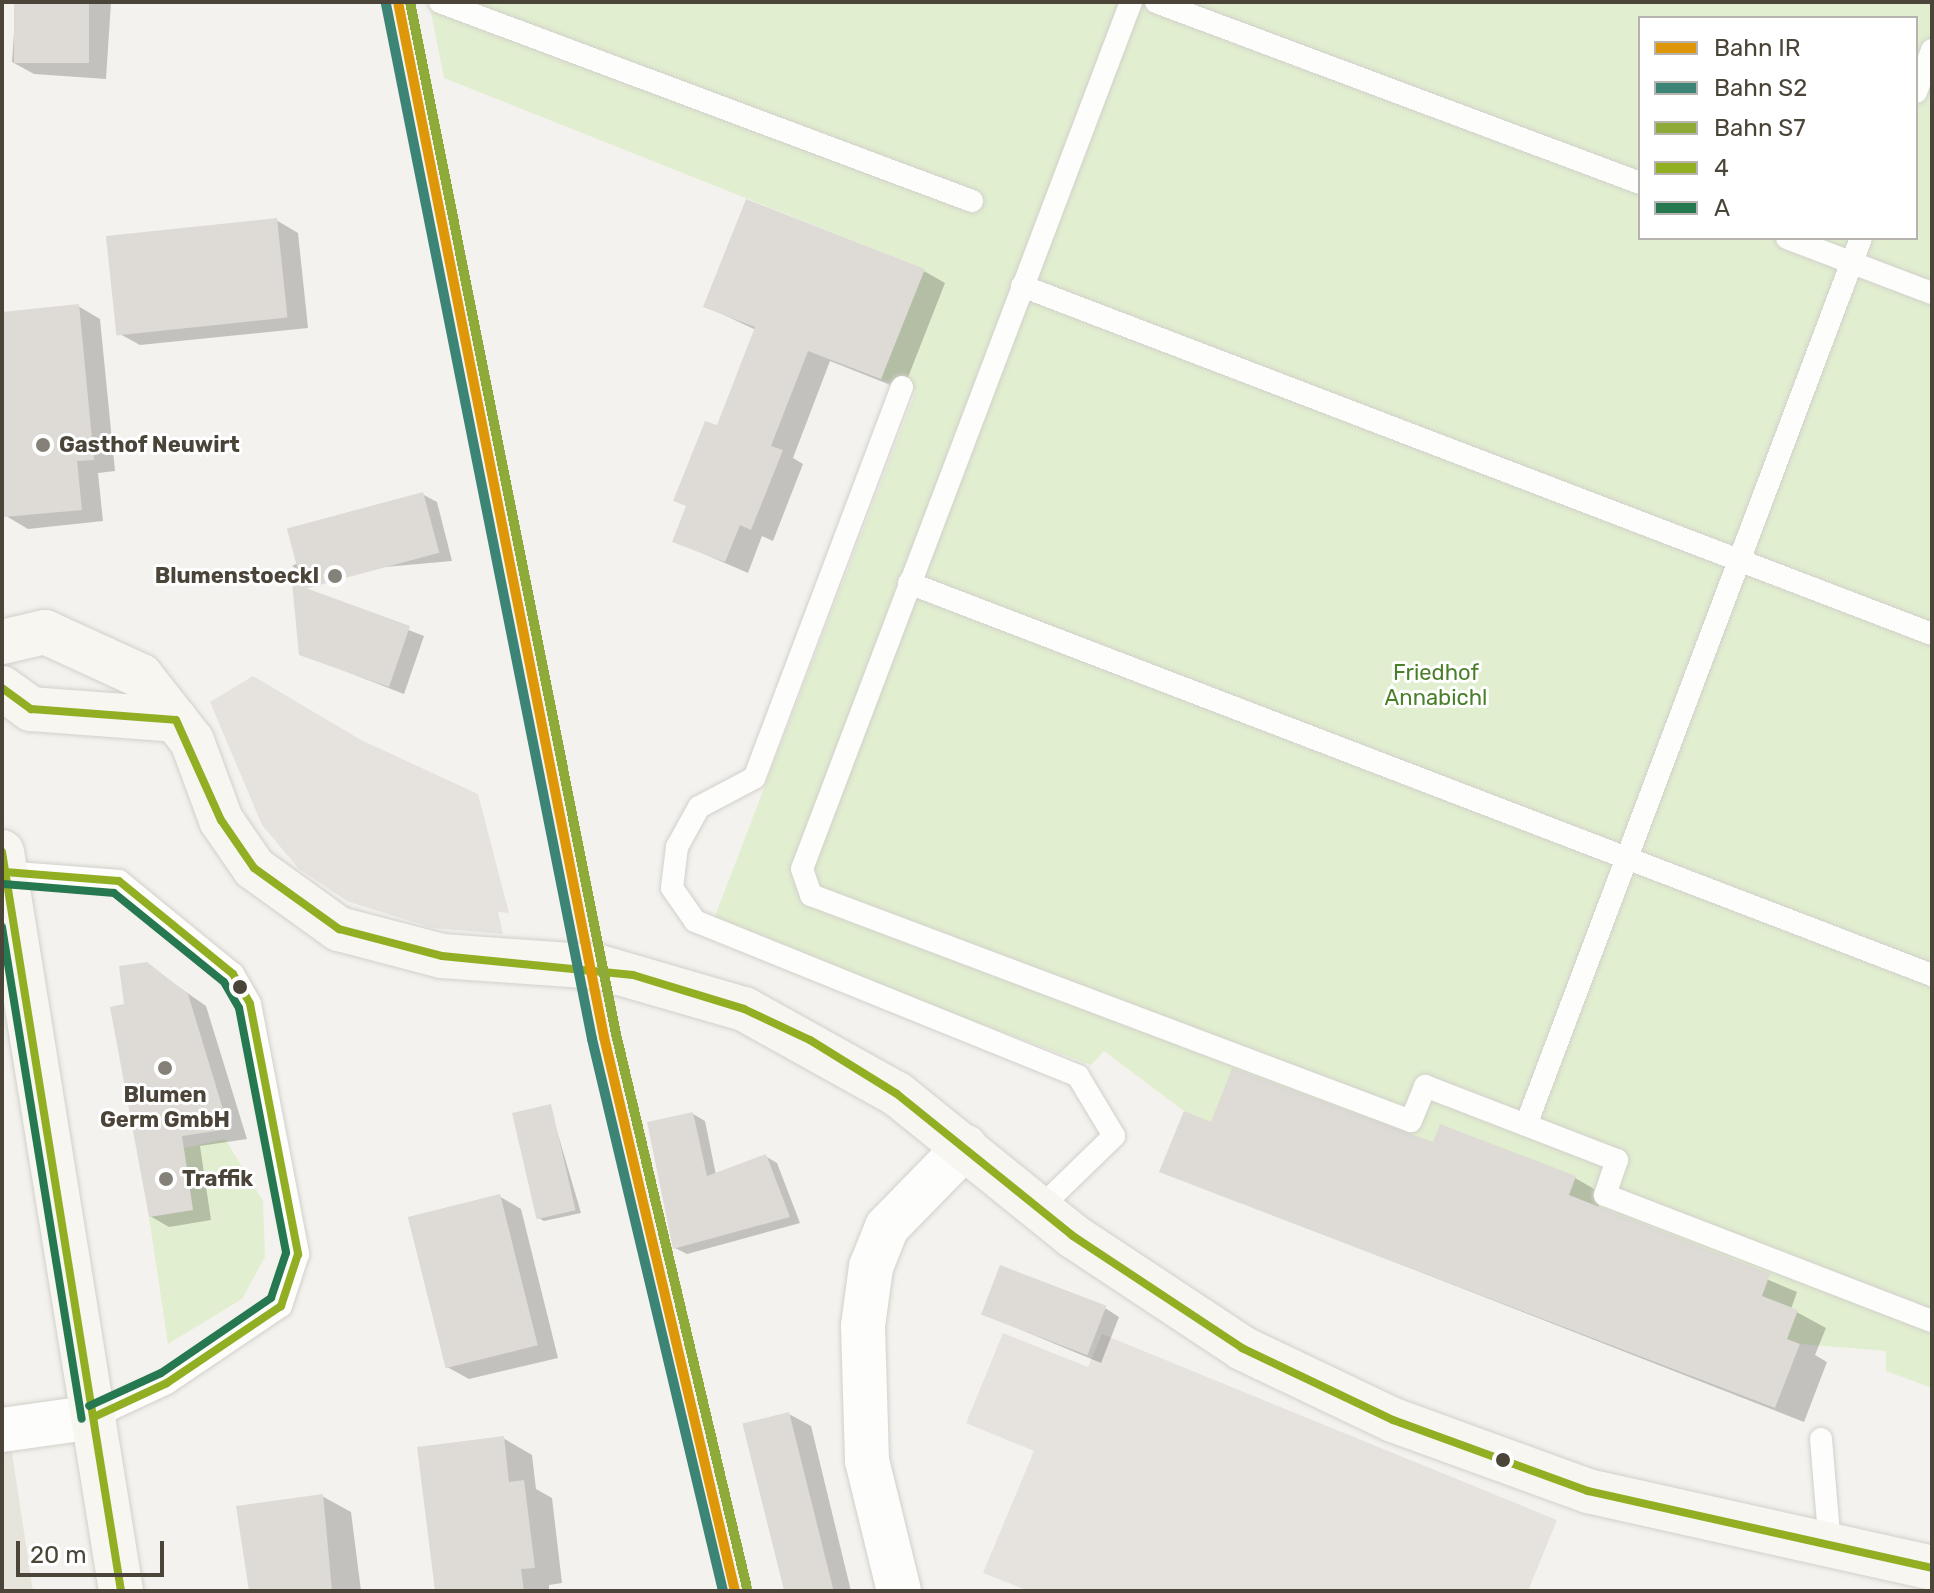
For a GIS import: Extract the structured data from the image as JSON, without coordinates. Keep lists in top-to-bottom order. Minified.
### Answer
{"parks":["Friedhof Annabichl"],"places":["Gasthof Neuwirt","Blumenstoeckl","Blumen Germ GmbH","Traffik"],"lines":["rail line IR","rail line S7","rail line S2","transit line 4","transit line A"],"legend":["Bahn IR","Bahn S2","Bahn S7","4","A"],"scale_bar":"20 m"}
